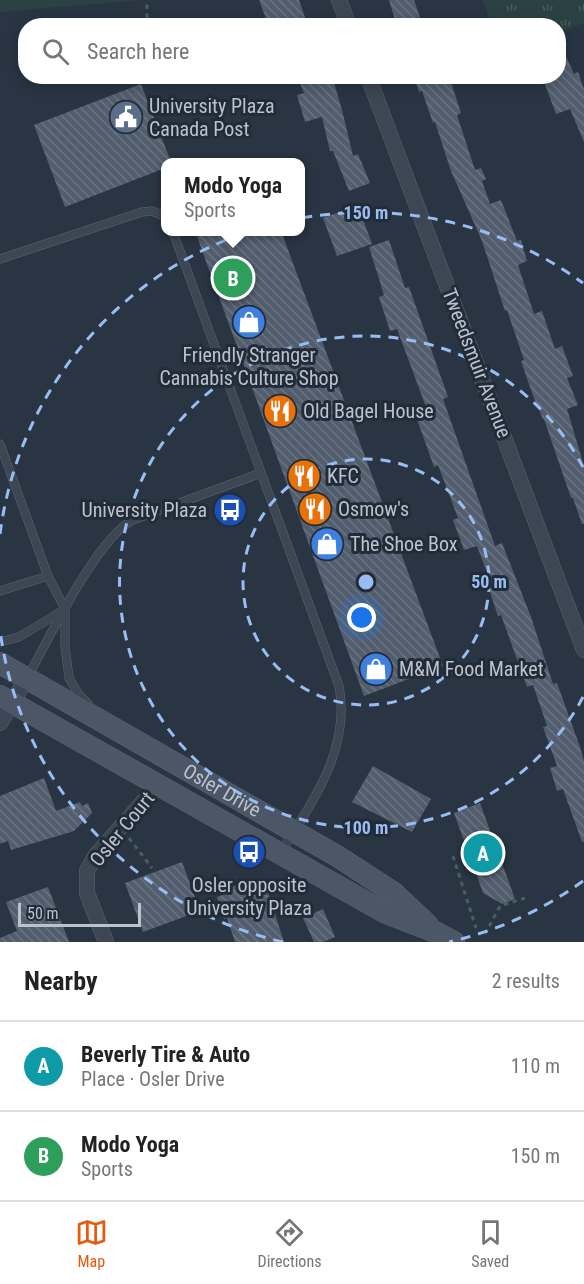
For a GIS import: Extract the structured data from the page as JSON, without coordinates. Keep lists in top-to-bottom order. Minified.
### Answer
{"streets":{"main road":["Osler Drive"],"street":["Tweedsmuir Avenue","Osler Court"]},"crossings":[["Osler Drive","Osler Court"]],"places":{"public building":["University Plaza Canada Post"],"shop":["Friendly Stranger Cannabis Culture Shop","The Shoe Box","M&M Food Market"],"restaurant":["Old Bagel House","KFC","Osmow's"],"bus stop":["University Plaza","Osler opposite University Plaza"]},"scale_bar":"50 m","page":{"search":"Search here","popup":["Modo Yoga","Sports"],"pins":["B","A"],"scale":"50 m","heading":["Nearby","2 results"],"list":[{"mark":"A","name":"Beverly Tire & Auto","note":"Place · Osler Drive","value":"110 m"},{"mark":"B","name":"Modo Yoga","note":"Sports","value":"150 m"}],"nav":["Map","Directions","Saved"]},"rings":["150 m","50 m","100 m"]}
